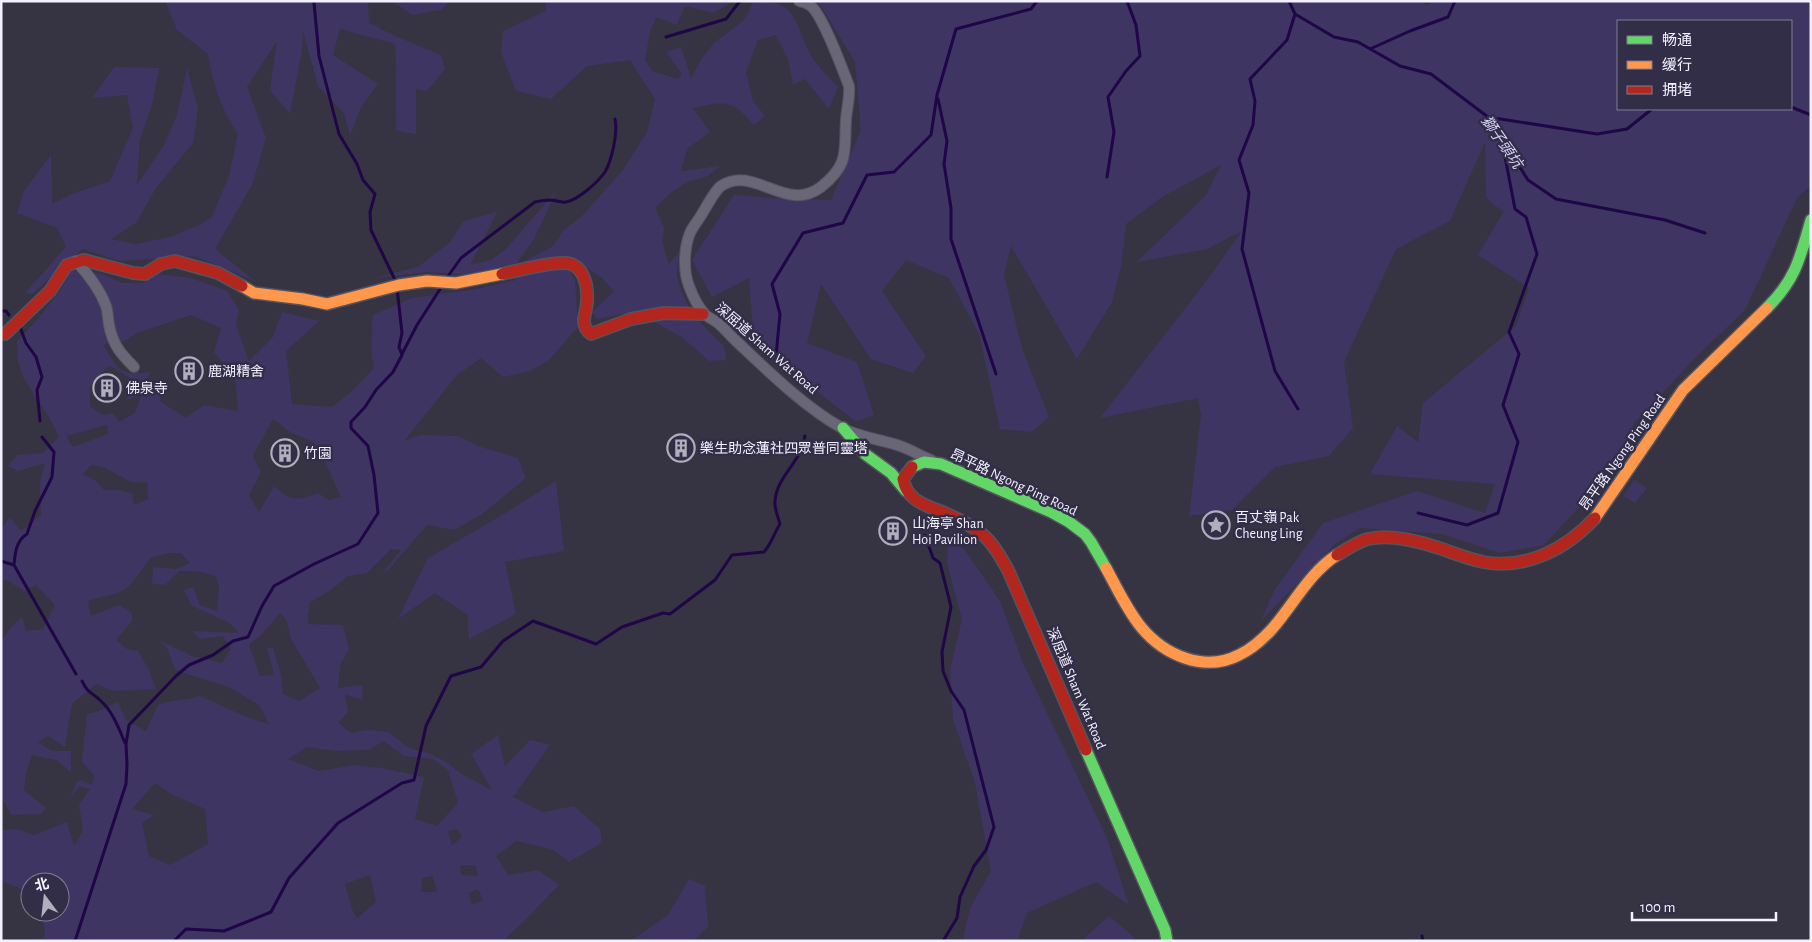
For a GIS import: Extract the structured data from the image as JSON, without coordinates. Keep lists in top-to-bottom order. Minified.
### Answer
{"streets":{"main road":["深屈道 Sham Wat Road","昂平路 Ngong Ping Road"]},"crossings":[["深屈道 Sham Wat Road","昂平路 Ngong Ping Road"]],"water":["獅子頭坑"],"places":{"building":["鹿湖精舍","佛泉寺","樂生助念蓮社四眾普同靈塔","竹園","山海亭 Shan Hoi Pavilion"],"place":["百丈嶺 Pak Cheung Ling"]},"legend":["畅通","缓行","拥堵"],"scale_bar":"100 m","north":"top"}
